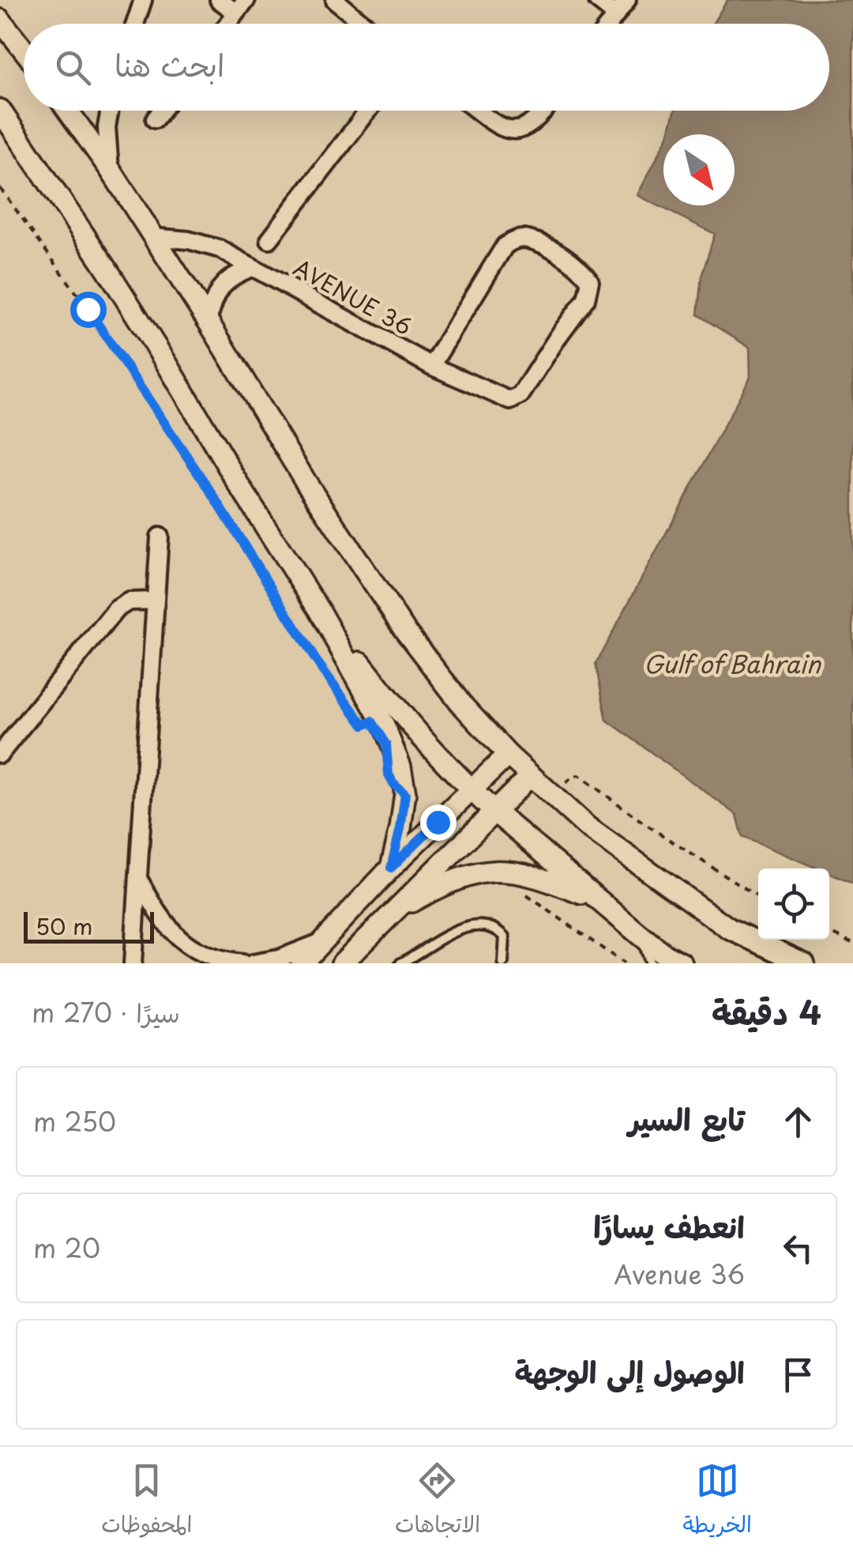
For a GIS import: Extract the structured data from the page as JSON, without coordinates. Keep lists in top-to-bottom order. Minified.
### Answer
{"streets":{"street":["AVENUE 36"]},"water":["Gulf of Bahrain"],"scale_bar":"50 m","north":"bottom right","page":{"search":"ابحث هنا","scale":"50 m","heading":["4 دقيقة","سيرًا · 270 m"],"list":[["تابع السير","250 m"],["انعطف يسارًا","Avenue 36","20 m"],"الوصول إلى الوجهة"],"nav":["الخريطة","الاتجاهات","المحفوظات"]}}
